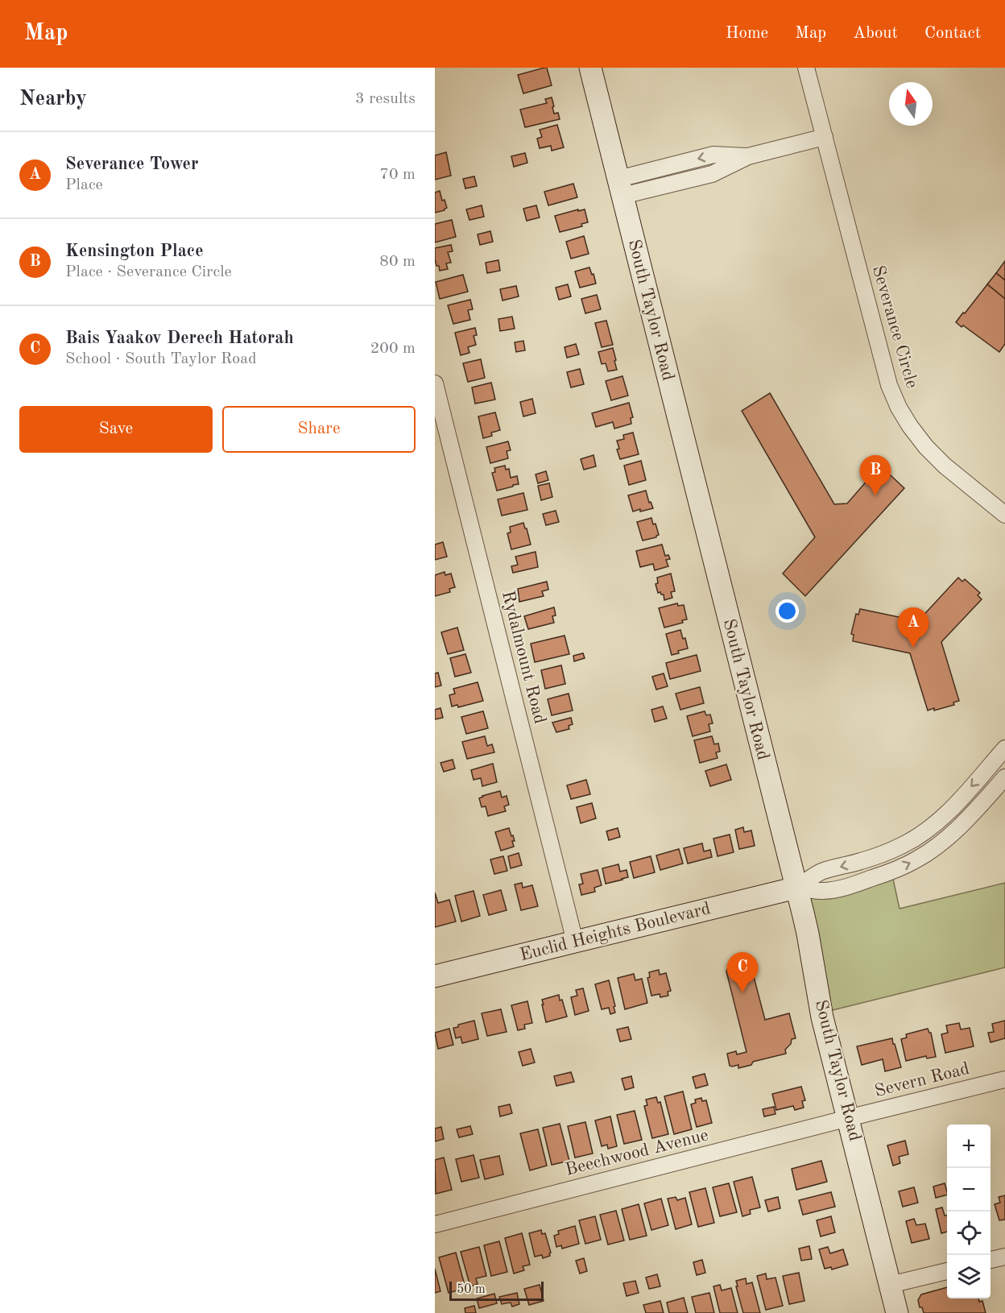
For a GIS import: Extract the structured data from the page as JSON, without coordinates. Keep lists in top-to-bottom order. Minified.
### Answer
{"streets":{"main road":["South Taylor Road","Euclid Heights Boulevard"],"street":["Severance Circle","Rydalmount Road","Severn Road","Beechwood Avenue"]},"crossings":[["South Taylor Road","Euclid Heights Boulevard"],["South Taylor Road","Severn Road"],["South Taylor Road","Beechwood Avenue"],["Rydalmount Road","Euclid Heights Boulevard"],["Severn Road","Beechwood Avenue"]],"scale_bar":"50 m","north":"top","page":{"header":"Map","nav":["Home","Map","About","Contact"],"heading":["Nearby","3 results"],"list":[{"mark":"A","name":"Severance Tower","note":"Place","value":"70 m"},{"mark":"B","name":"Kensington Place","note":"Place · Severance Circle","value":"80 m"},{"mark":"C","name":"Bais Yaakov Derech Hatorah","note":"School · South Taylor Road","value":"200 m"}],"buttons":["Save","Share"],"pins":["B","A","C"],"map_buttons":["+","−"],"scale":"50 m"}}
